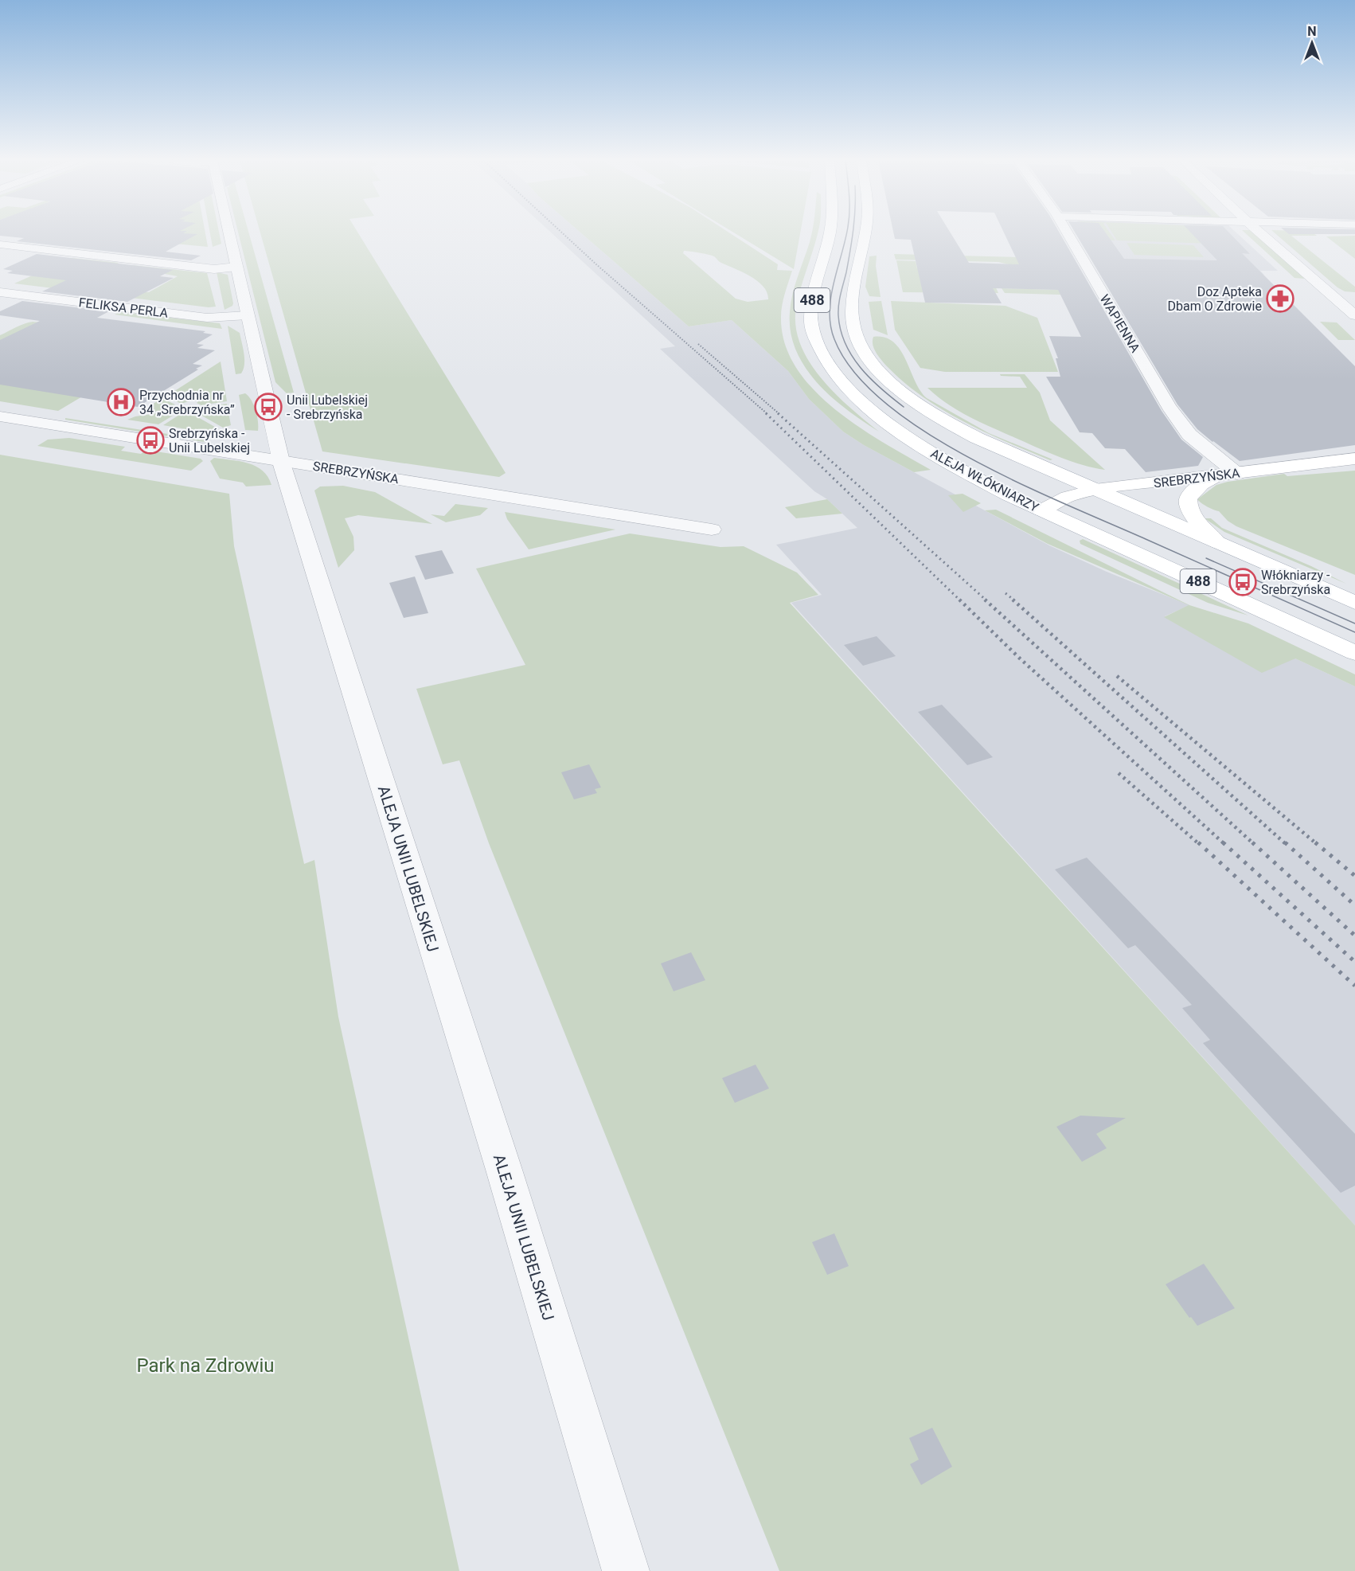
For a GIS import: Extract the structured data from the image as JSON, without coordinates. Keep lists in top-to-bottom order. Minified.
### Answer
{"streets":{"main road":["488","SREBRZYŃSKA","ALEJA WŁÓKNIARZY"],"street":["FELIKSA PERLA","WAPIENNA","ALEJA UNII LUBELSKIEJ"]},"crossings":[["488","SREBRZYŃSKA"],["FELIKSA PERLA","ALEJA UNII LUBELSKIEJ"],["WAPIENNA","SREBRZYŃSKA"],["SREBRZYŃSKA","ALEJA WŁÓKNIARZY"],["SREBRZYŃSKA","ALEJA UNII LUBELSKIEJ"]],"parks":["Park na Zdrowiu"],"places":{"pharmacy":["Doz Apteka Dbam O Zdrowie"],"hospital":["Przychodnia nr 34 „Srebrzyńska”"],"bus stop":["Unii Lubelskiej - Srebrzyńska","Srebrzyńska - Unii Lubelskiej","Włókniarzy - Srebrzyńska"]},"north":"top"}
